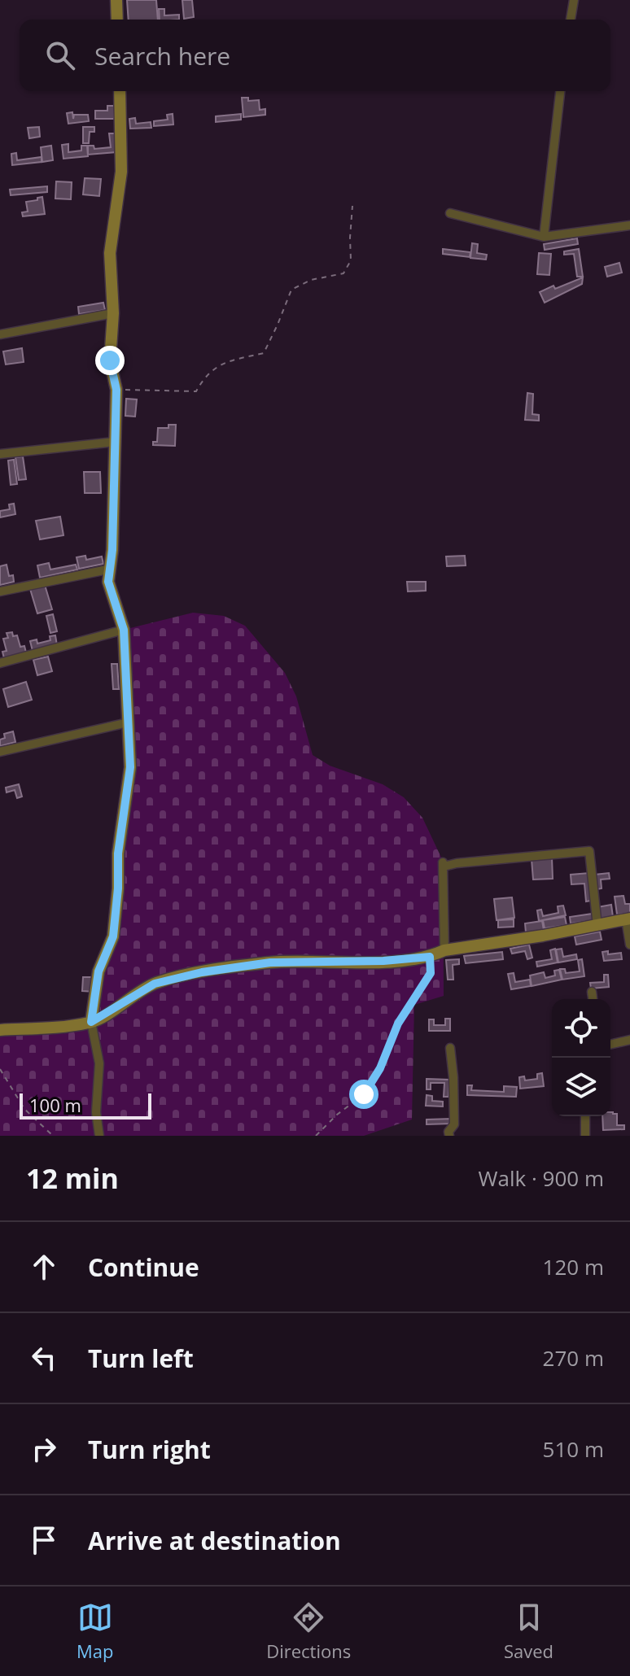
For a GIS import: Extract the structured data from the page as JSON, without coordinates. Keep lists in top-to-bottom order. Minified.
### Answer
{"scale_bar":"100 m","page":{"search":"Search here","scale":"100 m","heading":["12 min","Walk · 900 m"],"list":[["Continue","120 m"],["Turn left","270 m"],["Turn right","510 m"],"Arrive at destination"],"nav":["Map","Directions","Saved"]}}
